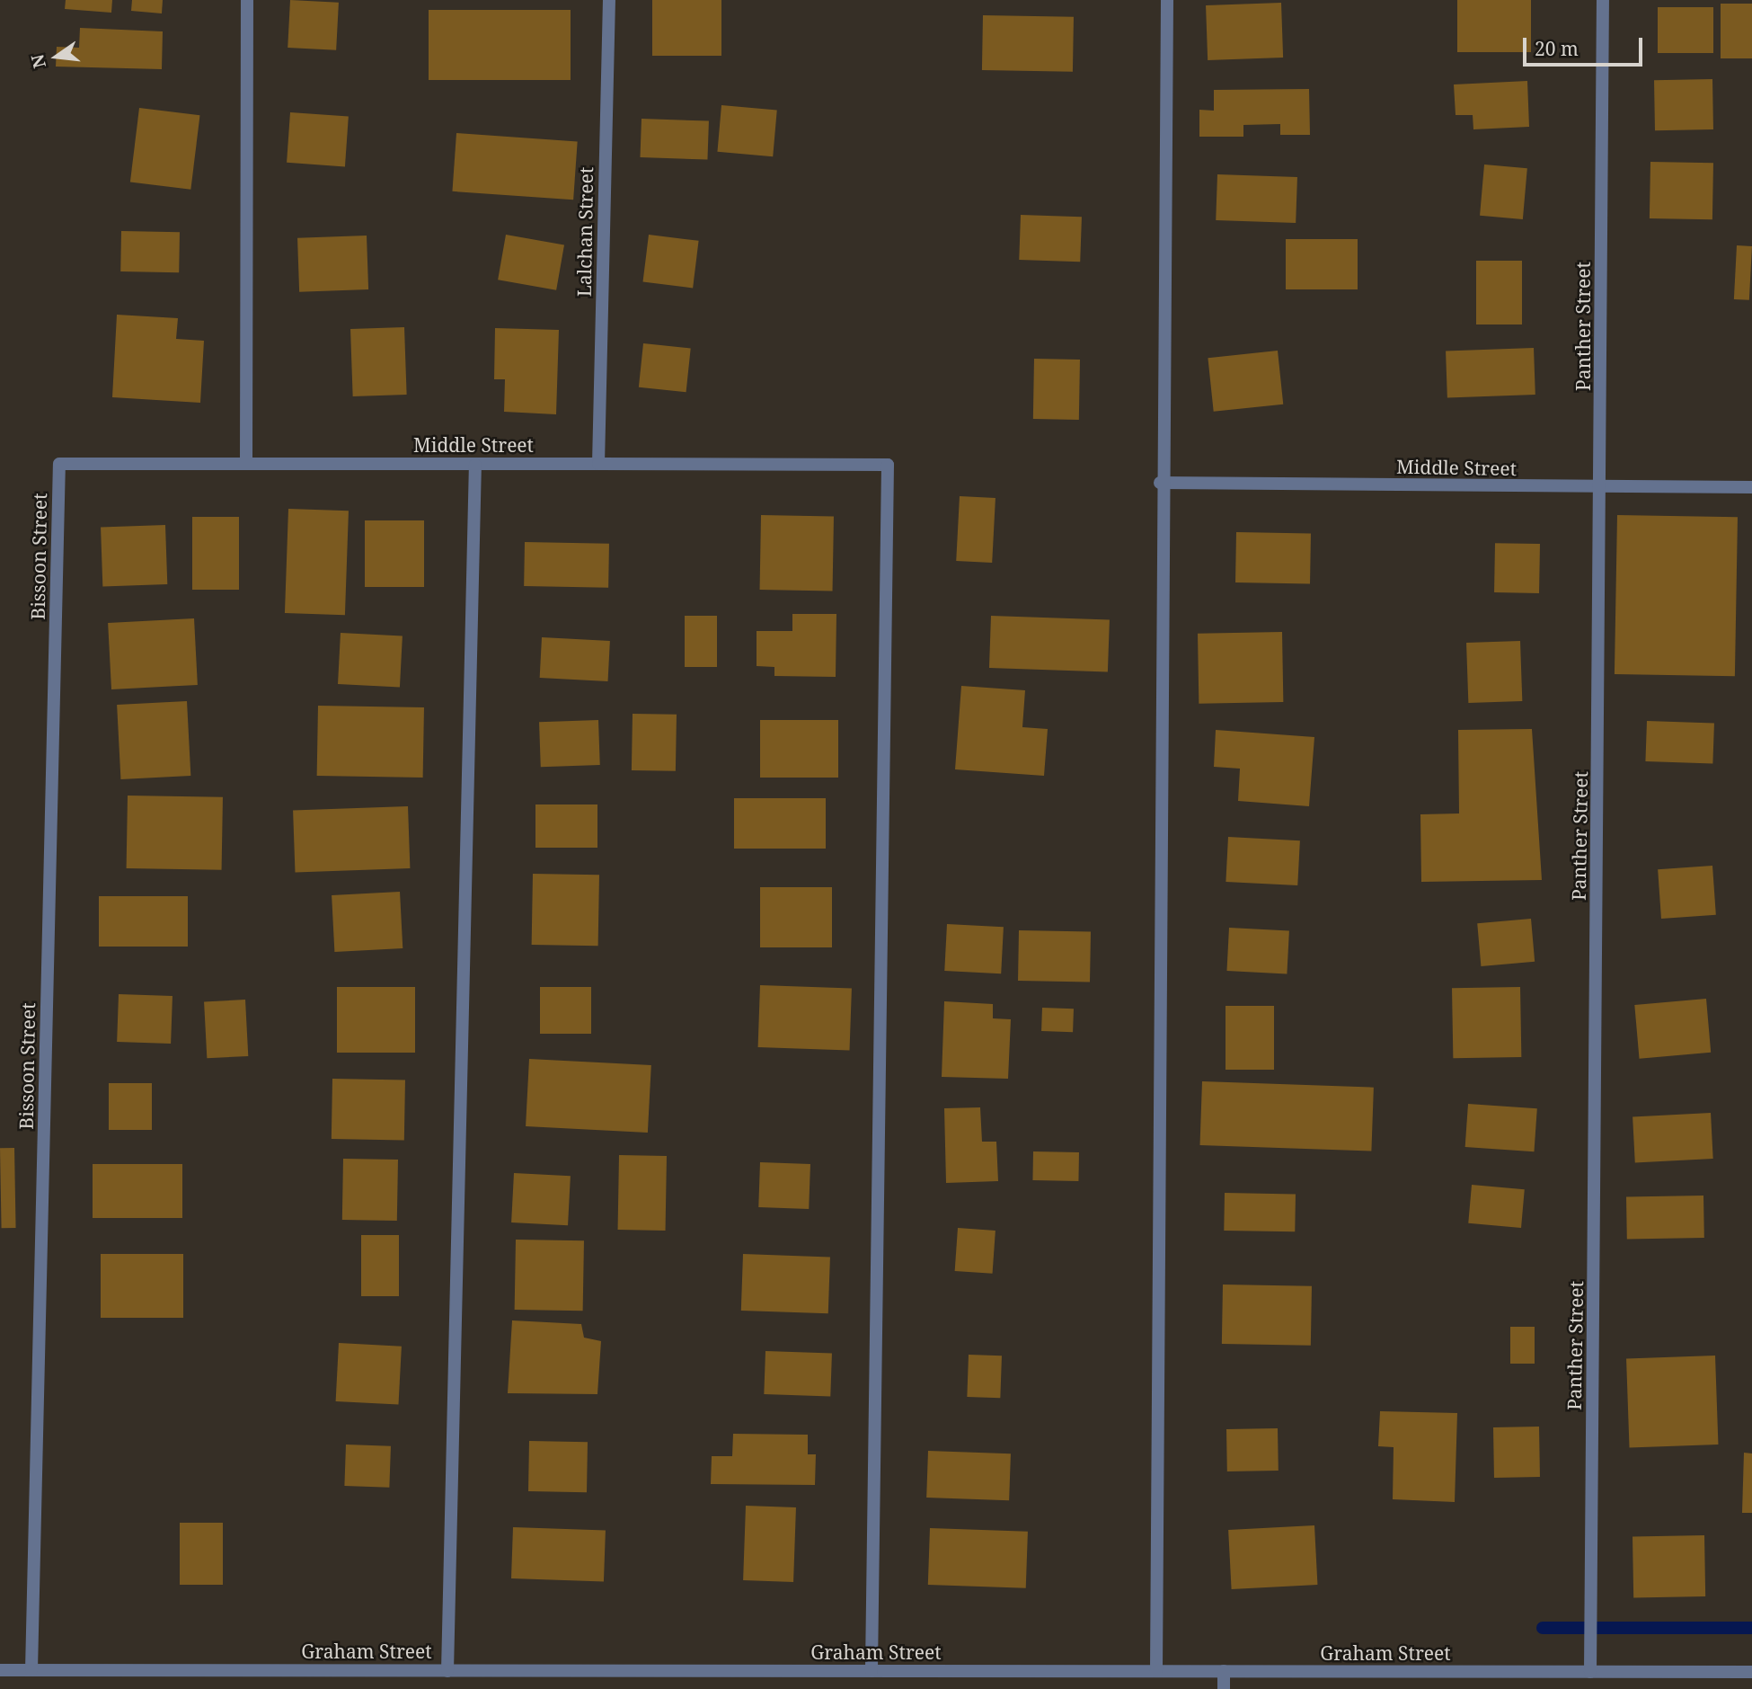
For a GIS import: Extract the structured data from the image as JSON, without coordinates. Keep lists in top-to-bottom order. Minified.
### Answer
{"streets":{"street":["Lalchan Street","Panther Street","Middle Street","Bissoon Street","Graham Street"]},"crossings":[["Lalchan Street","Middle Street"],["Panther Street","Middle Street"],["Panther Street","Graham Street"],["Middle Street","Bissoon Street"],["Middle Street","Graham Street"],["Bissoon Street","Graham Street"]],"scale_bar":"20 m","north":"left"}
